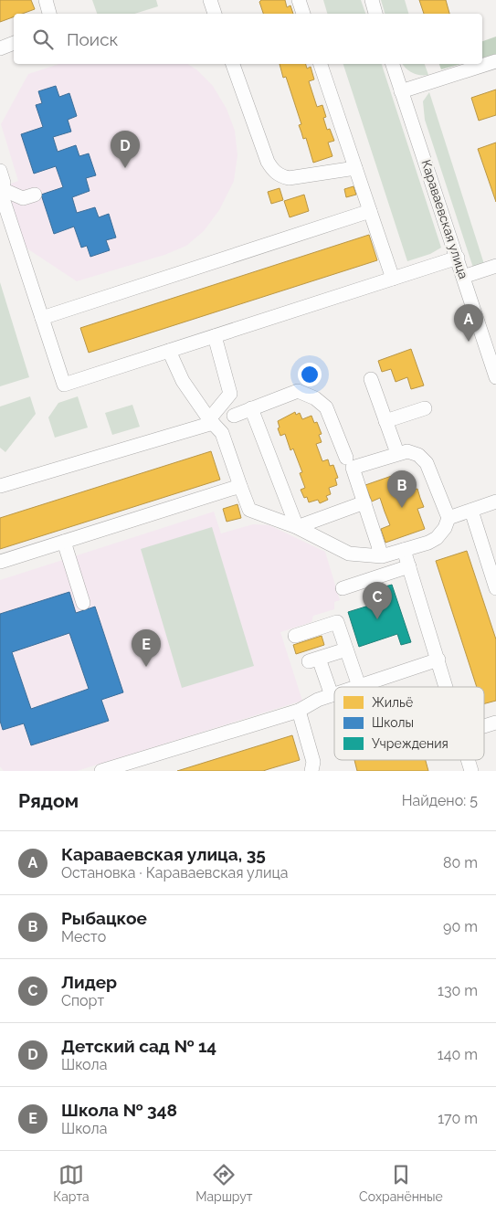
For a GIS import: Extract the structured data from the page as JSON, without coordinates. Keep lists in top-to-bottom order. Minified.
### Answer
{"streets":{"street":["Караваевская улица"]},"legend":["Жильё","Школы","Учреждения"],"page":{"search":"Поиск","pins":["D","A","B","C","E"],"heading":["Рядом","Найдено: 5"],"list":[{"mark":"A","name":"Караваевская улица, 35","note":"Остановка · Караваевская улица","value":"80 m"},{"mark":"B","name":"Рыбацкое","note":"Место","value":"90 m"},{"mark":"C","name":"Лидер","note":"Спорт","value":"130 m"},{"mark":"D","name":"Детский сад № 14","note":"Школа","value":"140 m"},{"mark":"E","name":"Школа № 348","note":"Школа","value":"170 m"}],"nav":["Карта","Маршрут","Сохранённые"]}}
